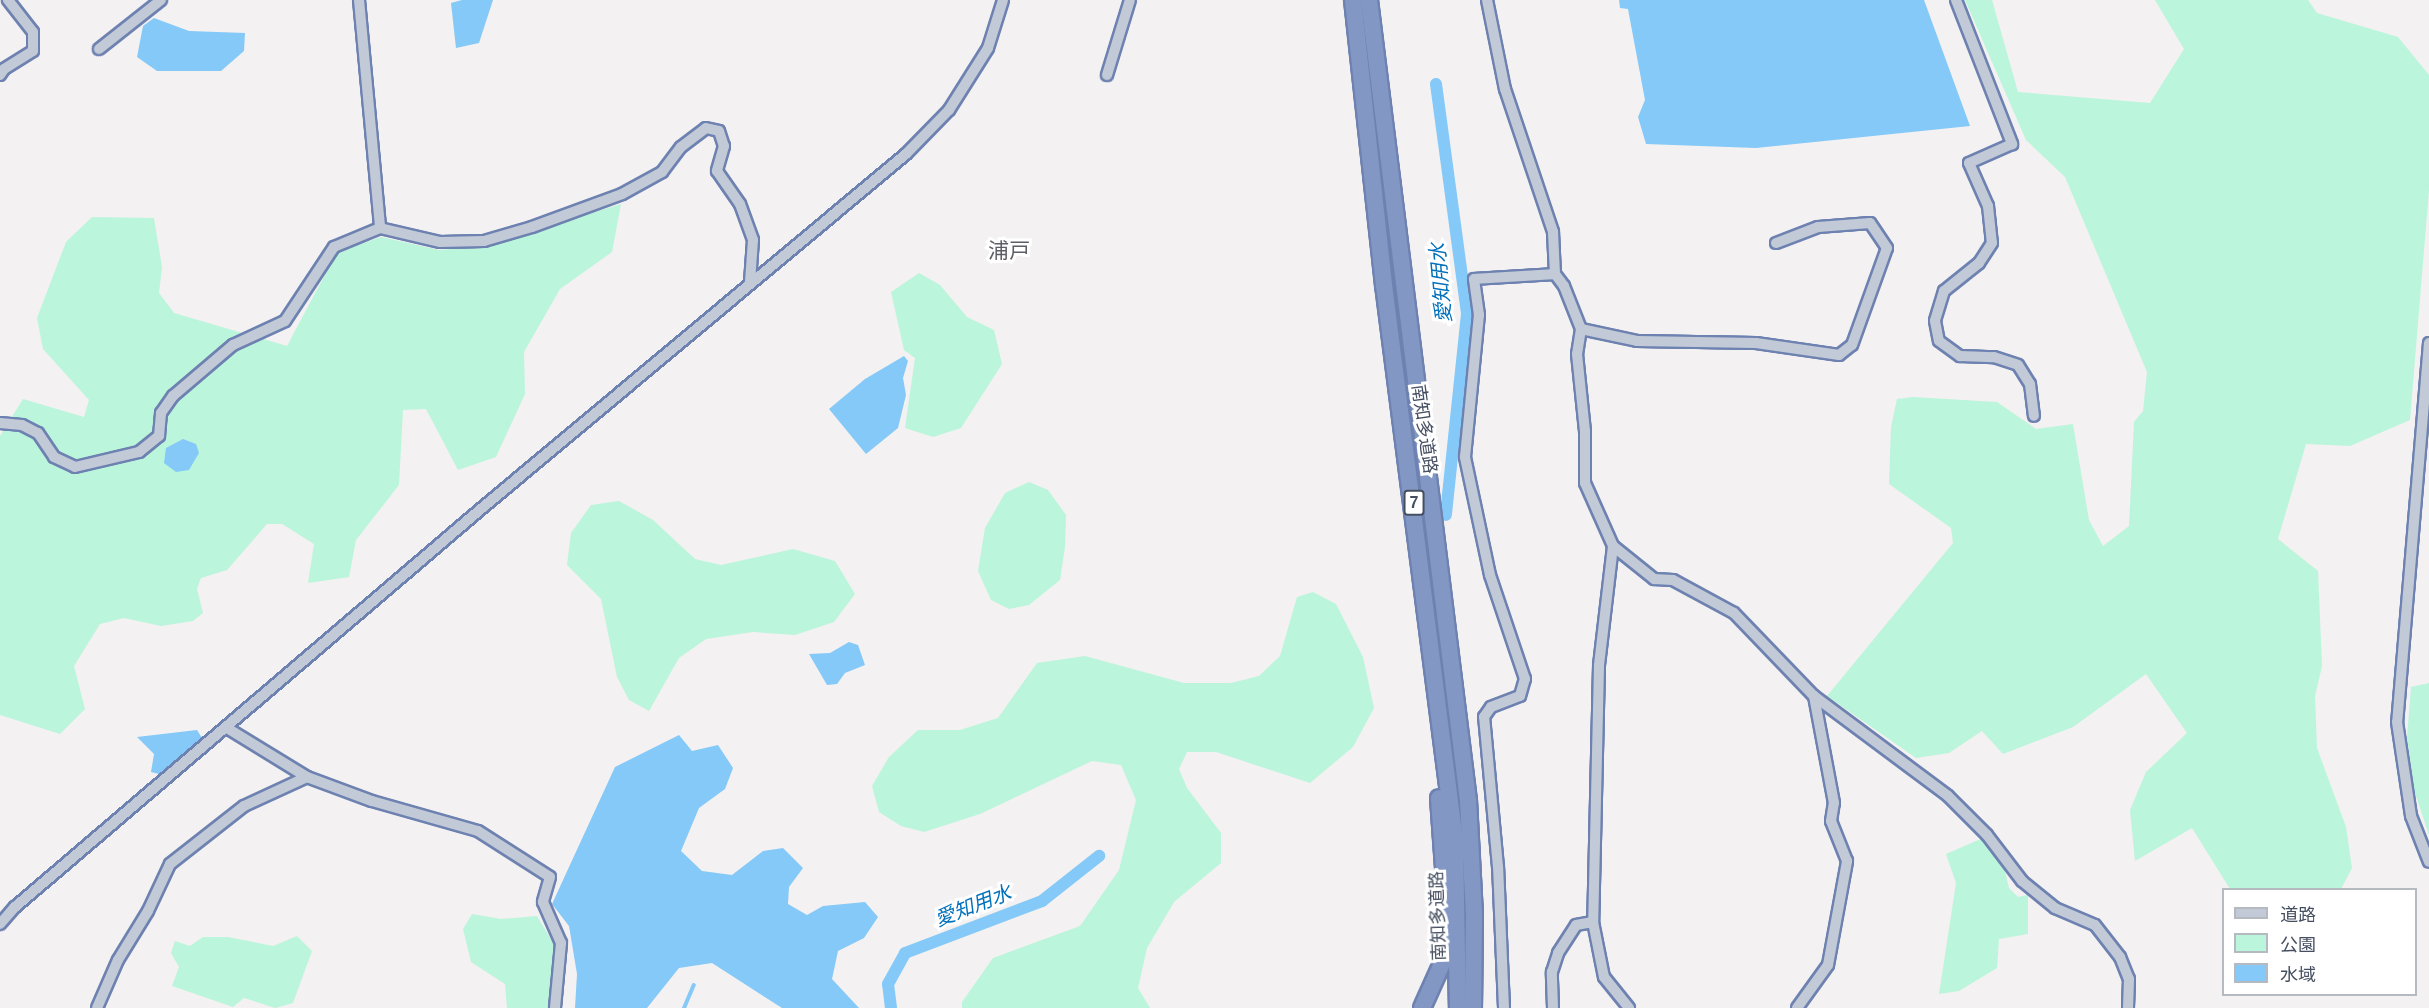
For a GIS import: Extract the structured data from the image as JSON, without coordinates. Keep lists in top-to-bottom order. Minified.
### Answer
{"streets":{"highway":["南知多道路","7"]},"districts":["浦戸"],"water":["愛知用水"],"legend":["道路","公園","水域"]}
